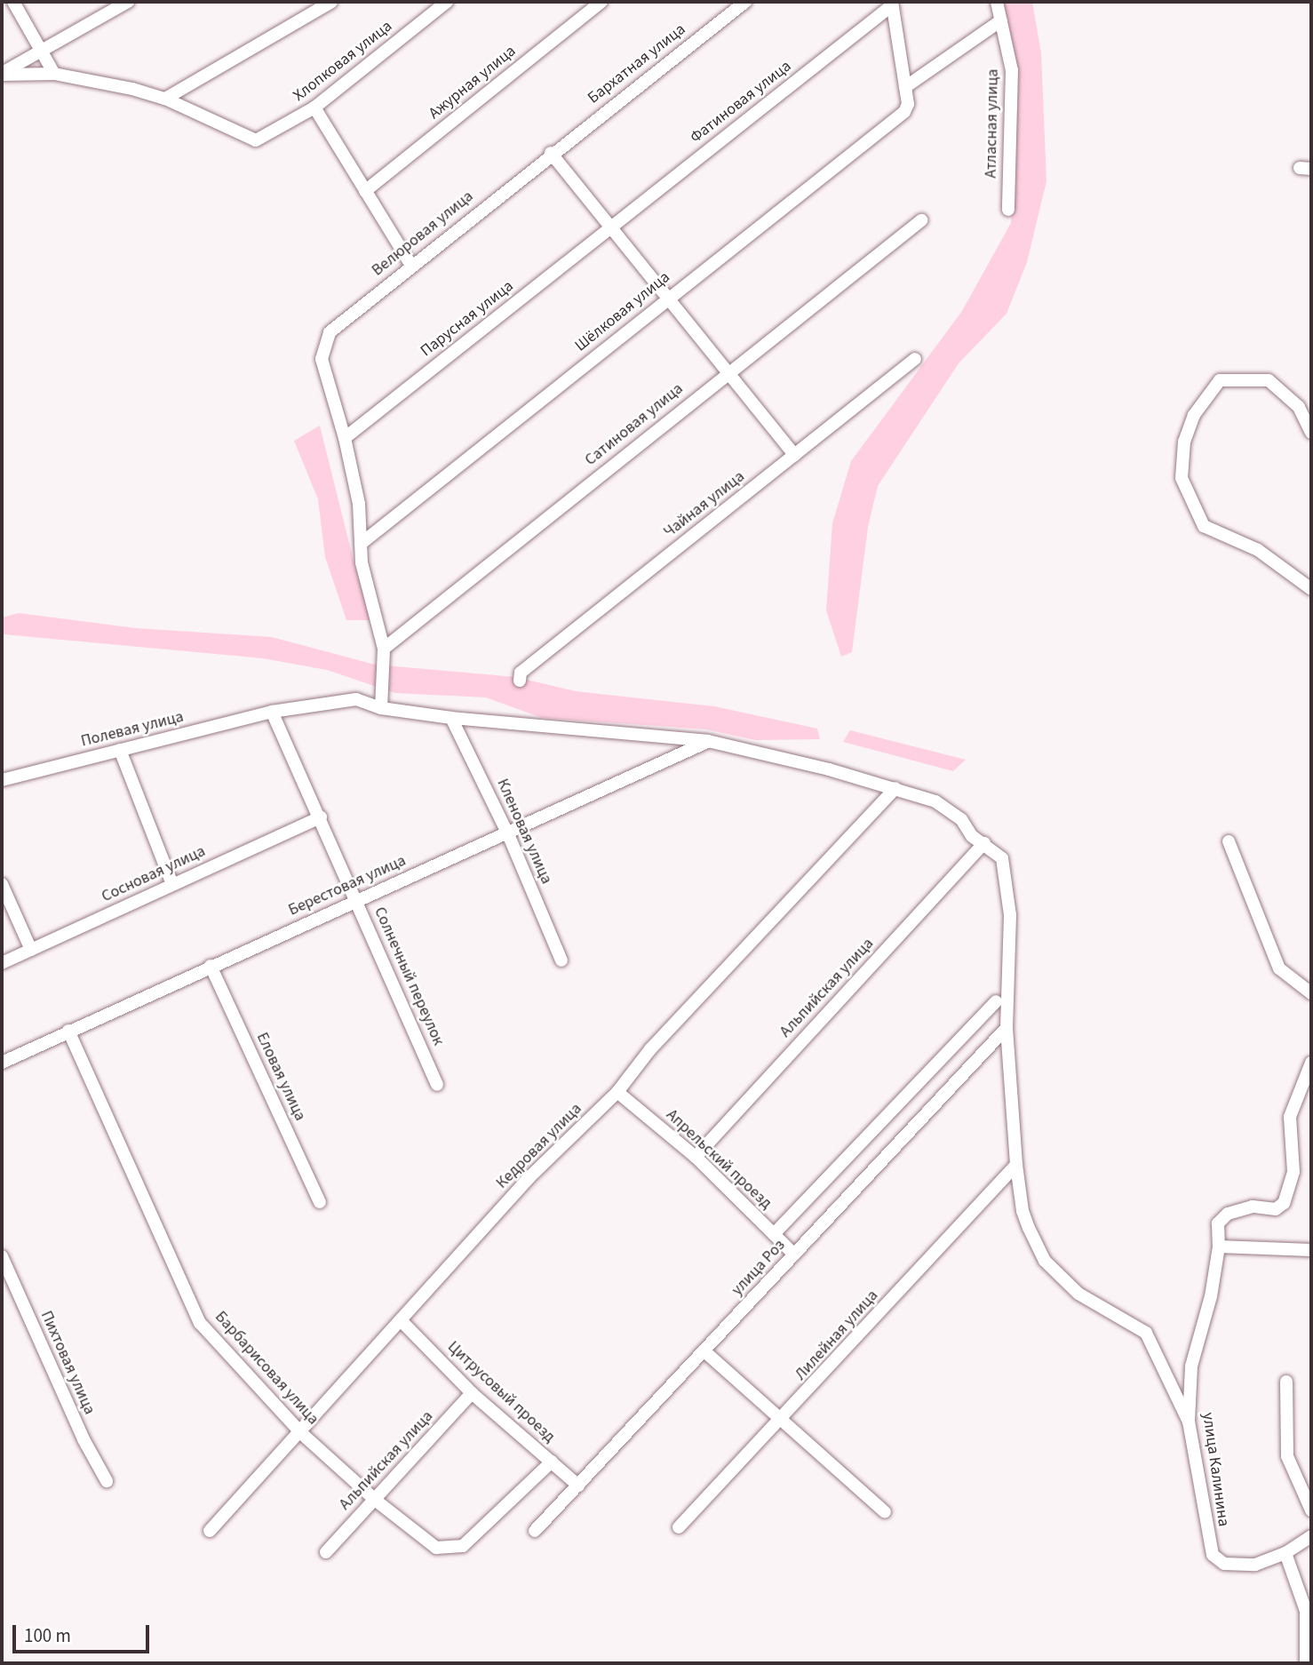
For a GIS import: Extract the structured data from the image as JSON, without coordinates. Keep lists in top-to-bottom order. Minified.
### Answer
{"streets":{"street":["Хлопковая улица","Бархатная улица","Ажурная улица","Фатиновая улица","Атласная улица","Велюровая улица","Шёлковая улица","Парусная улица","Сатиновая улица","Чайная улица","Полевая улица","Кленовая улица","Сосновая улица","Берестовая улица","Солнечный переулок","Альпийская улица","Еловая улица","Кедровая улица","Апрельский проезд","улица Роз","Лилейная улица","Пихтовая улица","Барбарисовая улица","Цитрусовый проезд","улица Калинина"]},"crossings":[["Бархатная улица","Велюровая улица"],["Фатиновая улица","Парусная улица"],["Велюровая улица","Парусная улица"],["Полевая улица","Кленовая улица"],["Полевая улица","Берестовая улица"],["Полевая улица","Солнечный переулок"],["Полевая улица","Альпийская улица"],["Полевая улица","Кедровая улица"],["Полевая улица","улица Роз"],["Полевая улица","Лилейная улица"],["Полевая улица","улица Калинина"],["Кленовая улица","Берестовая улица"],["Сосновая улица","Солнечный переулок"],["Берестовая улица","Солнечный переулок"],["Берестовая улица","Еловая улица"],["Берестовая улица","Барбарисовая улица"],["Альпийская улица","Апрельский проезд"],["Альпийская улица","Барбарисовая улица"],["Альпийская улица","Цитрусовый проезд"],["Кедровая улица","Апрельский проезд"],["Кедровая улица","Барбарисовая улица"],["Кедровая улица","Цитрусовый проезд"],["Апрельский проезд","улица Роз"],["улица Роз","Цитрусовый проезд"],["Барбарисовая улица","Цитрусовый проезд"]],"scale_bar":"100 m"}
